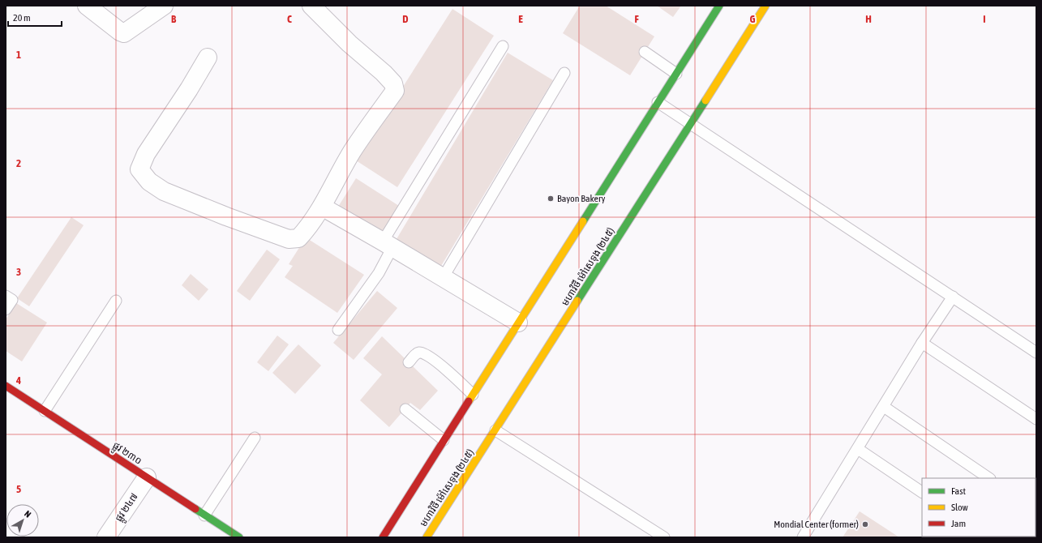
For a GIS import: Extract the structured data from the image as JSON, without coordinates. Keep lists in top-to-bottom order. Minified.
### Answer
{"streets":{"main road":["មហាវិថី ម៉ៅសេទុង (២៤៥)","ផ្លូវ ២៣០"],"street":["ផ្លូវ ២៤៧"]},"crossings":[["ផ្លូវ ២៣០","ផ្លូវ ២៤៧"]],"places":["Bayon Bakery","Mondial Center (former)"],"legend":["Fast","Slow","Jam"],"scale_bar":"20 m","north":"top right","grid":{"columns":["B","C","D","E","F","G","H","I"],"rows":["1","2","3","4","5"]}}
